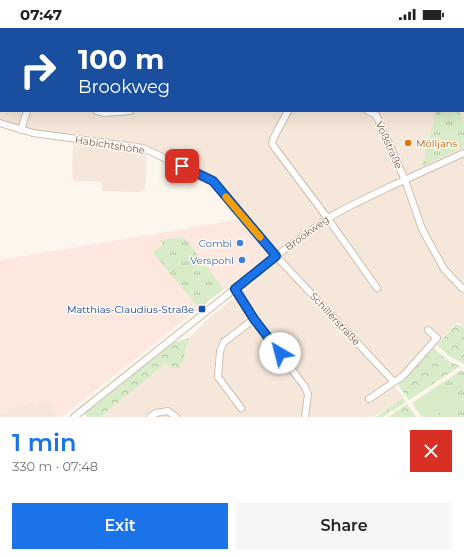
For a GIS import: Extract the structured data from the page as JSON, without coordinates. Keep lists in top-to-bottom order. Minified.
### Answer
{"streets":{"street":["Habichtshöhe","Voßstraße","Brookweg","Schillerstraße"]},"crossings":[["Habichtshöhe","Brookweg"],["Habichtshöhe","Schillerstraße"],["Voßstraße","Brookweg"],["Brookweg","Schillerstraße"]],"places":{"other":["Mölljans","Combi","Verspohl"],"transit":["Matthias-Claudius-Straße"]},"page":{"status":"07:47","turn":["100 m","Brookweg"],"heading":["1 min","330 m · 07:48"],"buttons":["Exit","Share"]}}
